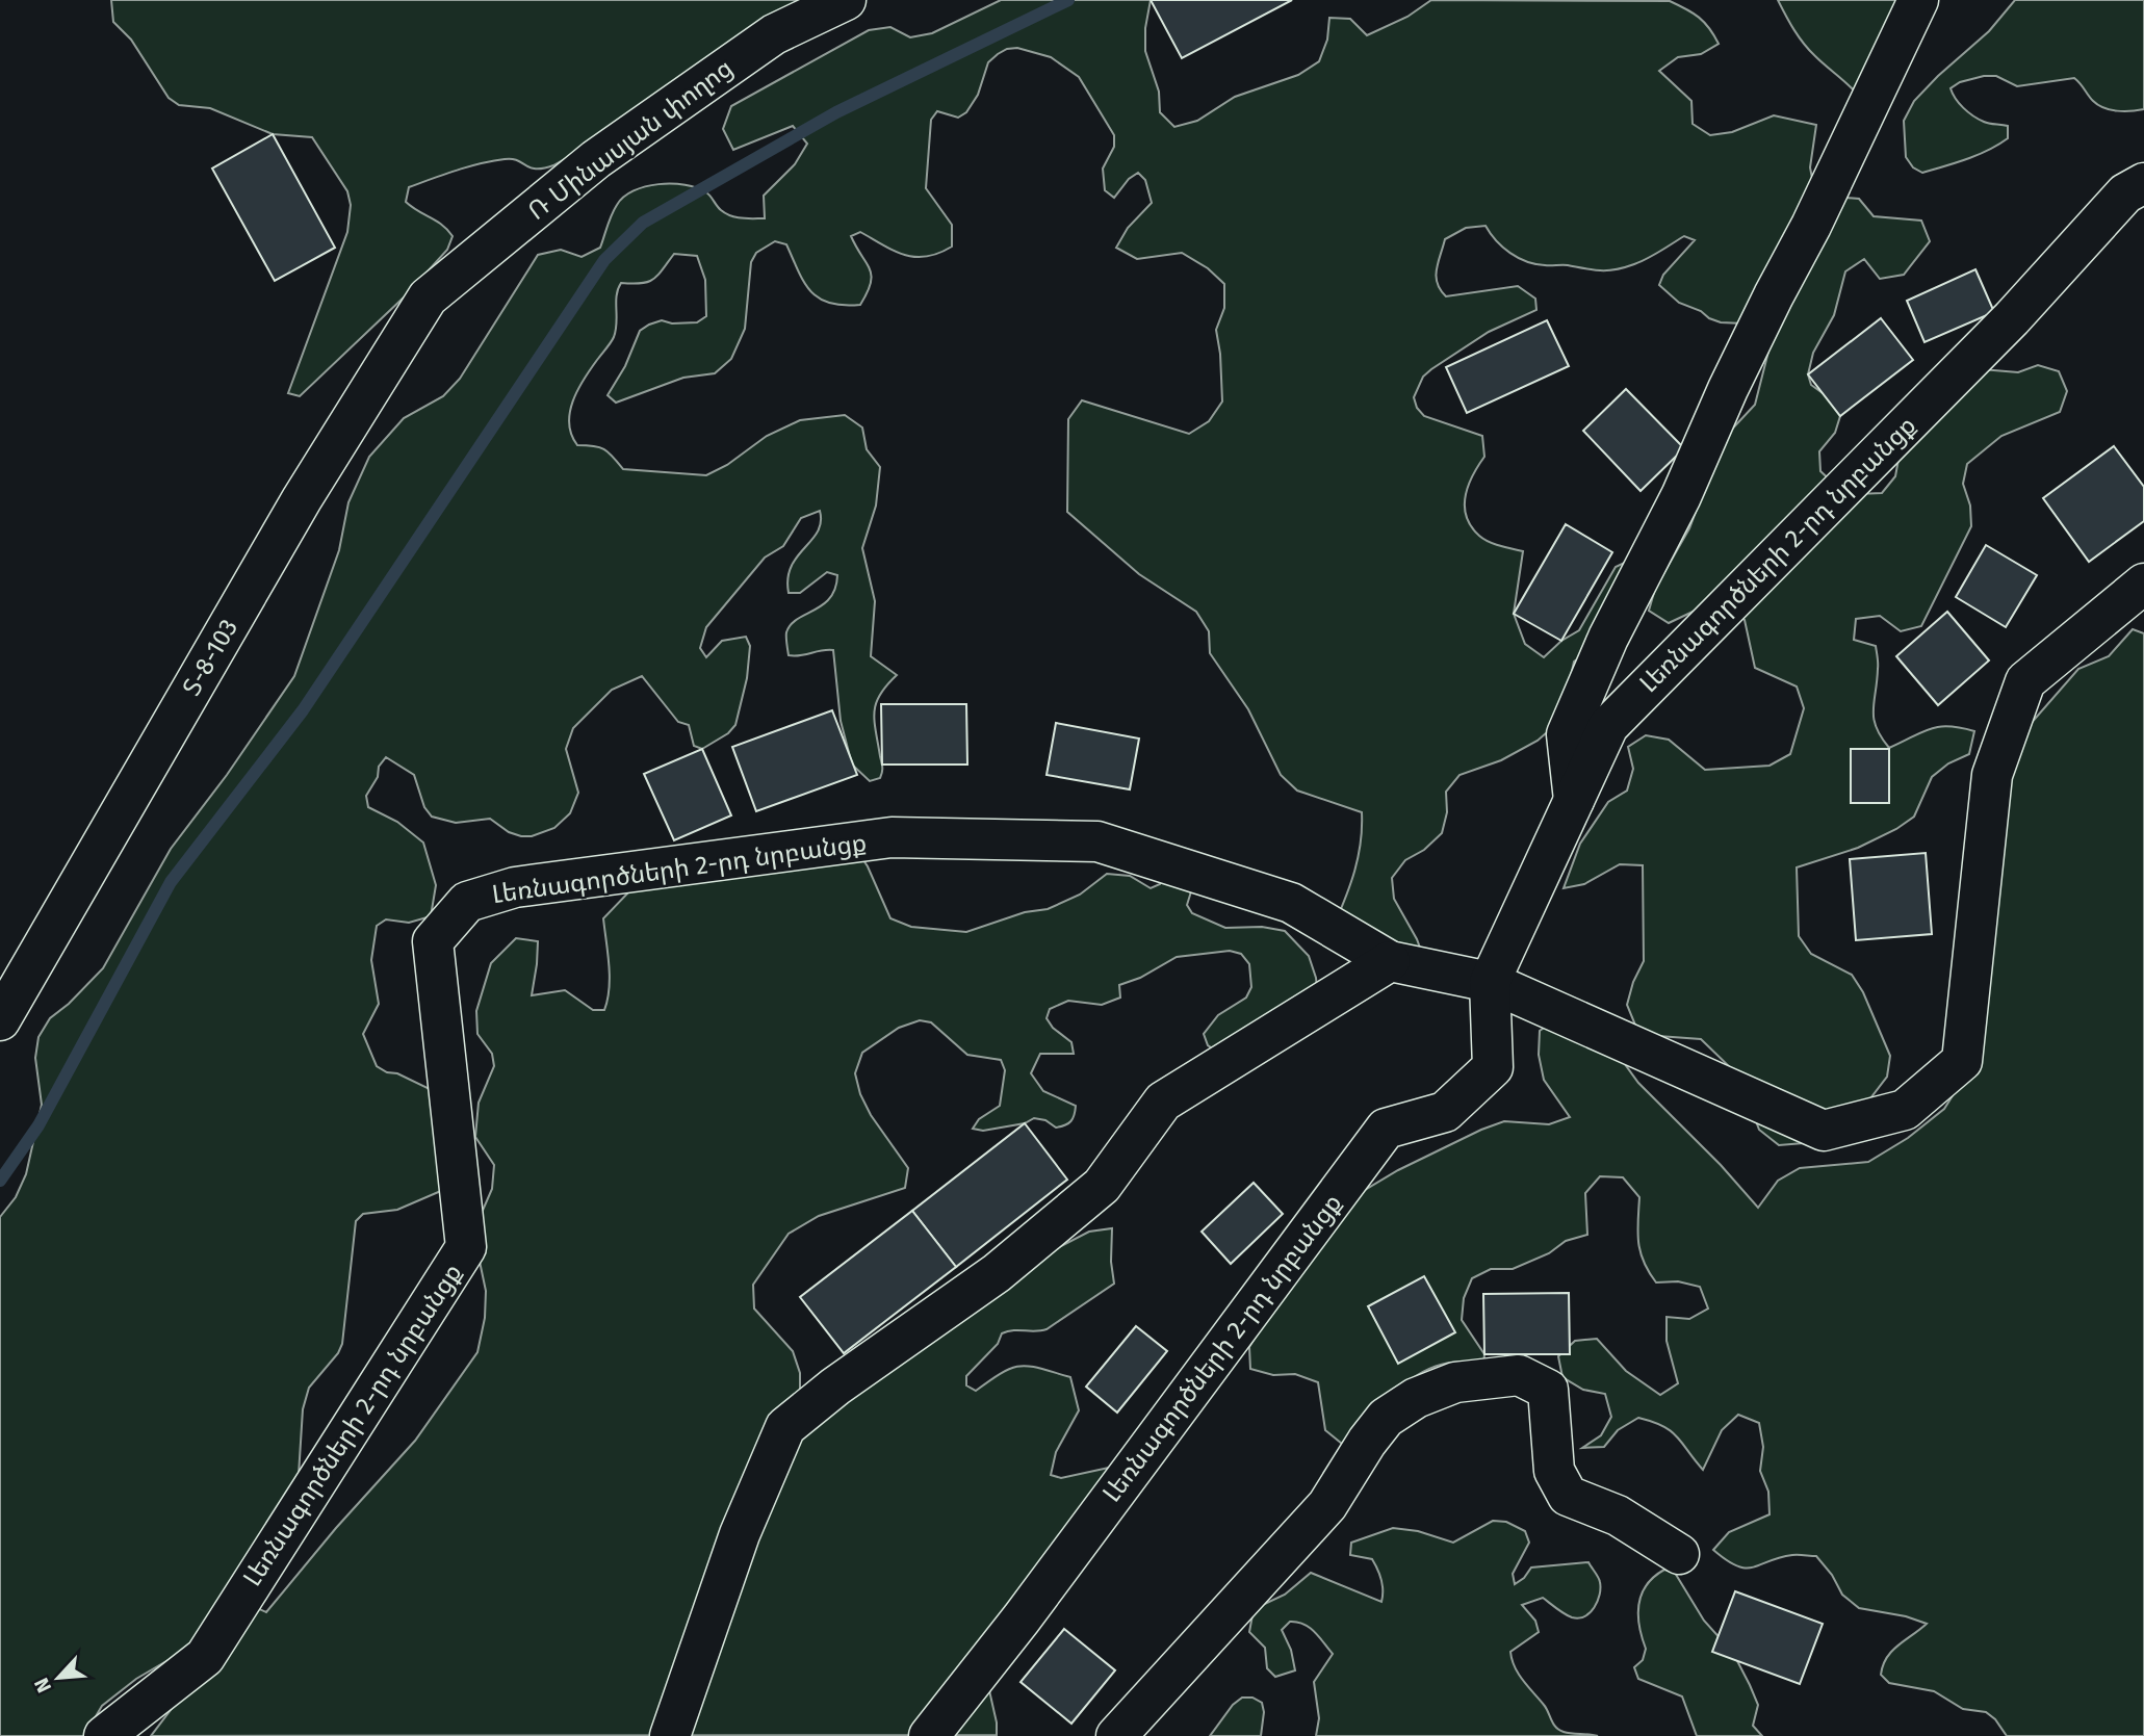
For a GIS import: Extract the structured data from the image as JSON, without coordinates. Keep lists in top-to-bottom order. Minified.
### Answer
{"streets":{"street":["Ռ Մինասյան փողոց","Լեռնագործների 2-րդ նրբանցք","Տ-8-103"]},"crossings":[["Ռ Մինասյան փողոց","Տ-8-103"]],"north":"bottom left"}
